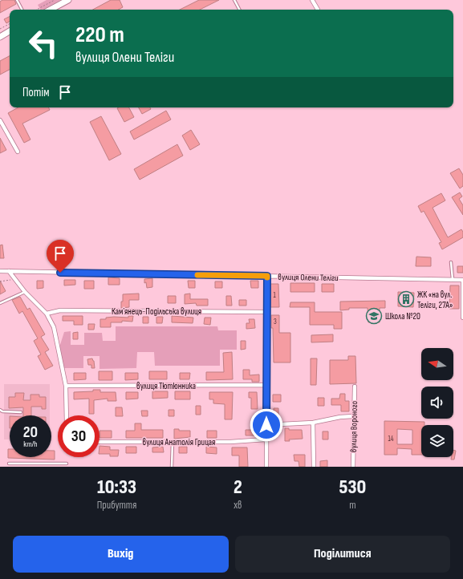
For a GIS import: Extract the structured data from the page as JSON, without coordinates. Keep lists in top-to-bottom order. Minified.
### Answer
{"streets":{"street":["вулиця Олени Теліги","Камʼянець-Подільська вулиця","вулиця Тютюнника","вулиця Вороного","вулиця Анатолія Грицая"]},"places":{"building":["ЖК «на вул. Теліги, 27А»"],"school or university":["Школа №20"]},"house_numbers":["1","3","14"],"north":"left","page":{"turn":["220 m","вулиця Олени Теліги"],"then":"Потім","speed":"20 km/h","limit":"30","eta":["10:33","Прибуття","2","хв","530","m"],"buttons":["Вихід","Поділитися"]}}
